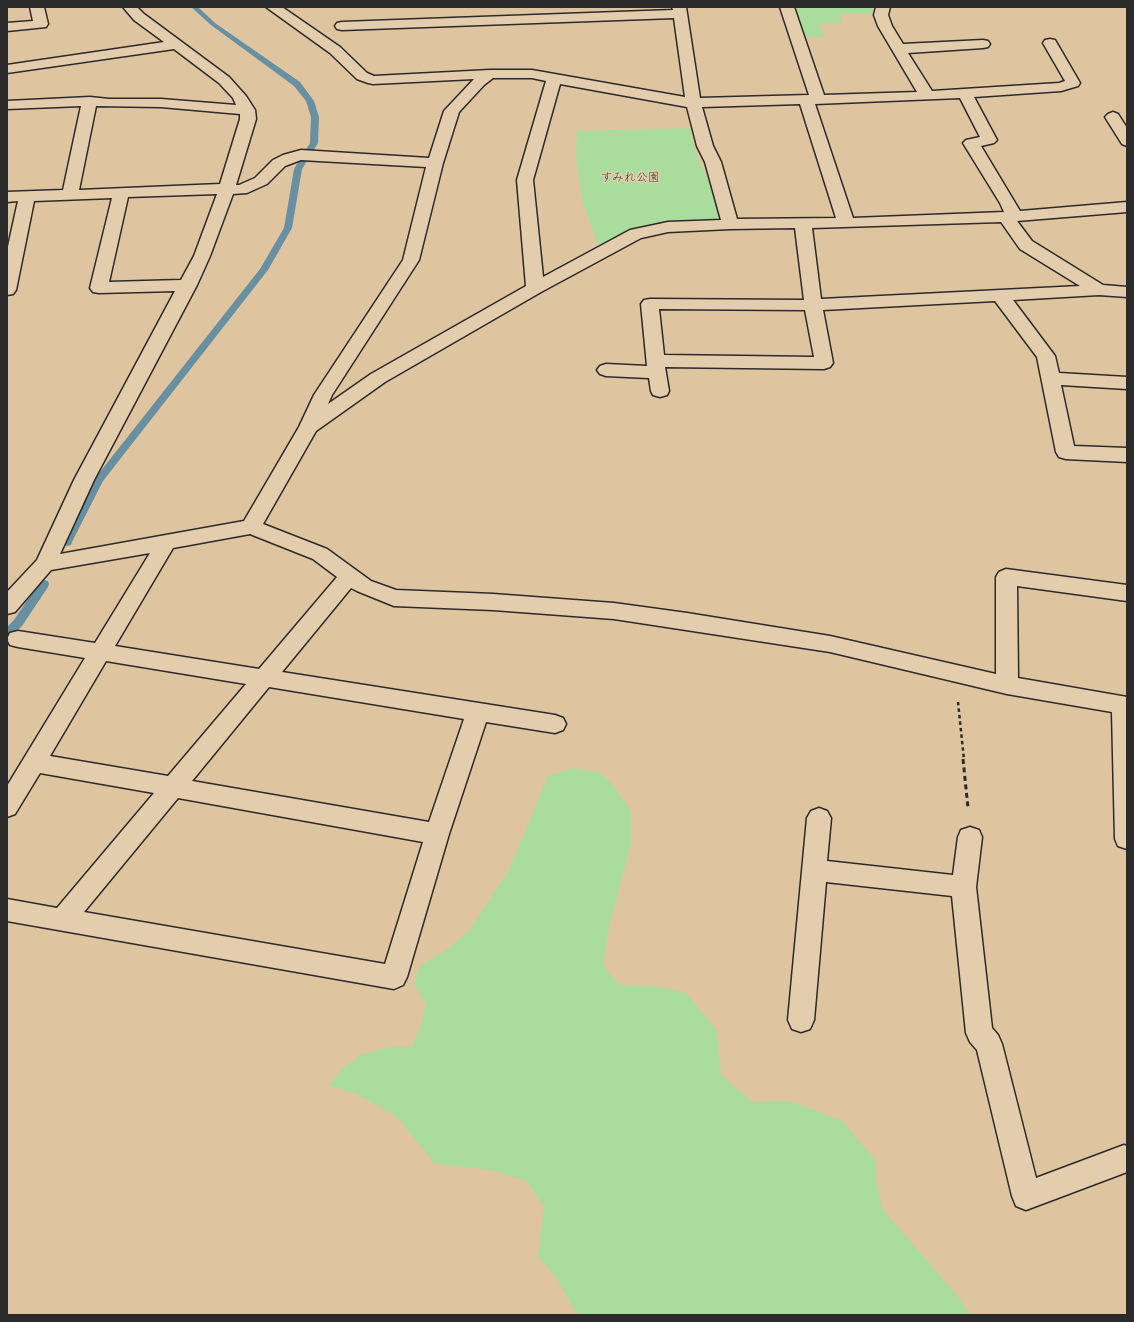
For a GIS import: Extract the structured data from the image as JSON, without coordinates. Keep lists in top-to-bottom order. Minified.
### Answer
{"parks":["すみれ公園"]}
